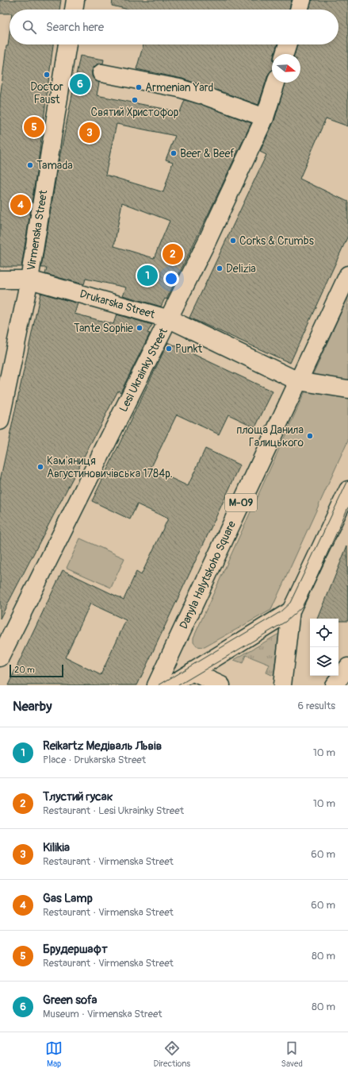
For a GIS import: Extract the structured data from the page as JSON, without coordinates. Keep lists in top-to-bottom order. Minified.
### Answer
{"streets":{"street":["Virmenska Street","Drukarska Street","Lesi Ukrainky Street","М-09","Danyla Halytskoho Square"]},"crossings":[["Virmenska Street","Drukarska Street"],["Drukarska Street","Lesi Ukrainky Street"],["Drukarska Street","Danyla Halytskoho Square"]],"places":["Doctor Faust","Armenian Yard","Святий Христофор","Beer & Beef","Tamada","Corks & Crumbs","Delizia","Tante Sophie","Punkt","площа Данила Галицького","Кам'яниця Августиновичівська 1784р."],"scale_bar":"20 m","north":"right","page":{"search":"Search here","pins":["6","5","3","4","2","1"],"scale":"20 m","heading":["Nearby","6 results"],"list":[{"mark":"1","name":"Reikartz Медіваль Львів","note":"Place · Drukarska Street","value":"10 m"},{"mark":"2","name":"Тлустий гусак","note":"Restaurant · Lesi Ukrainky Street","value":"10 m"},{"mark":"3","name":"Kilikia","note":"Restaurant · Virmenska Street","value":"60 m"},{"mark":"4","name":"Gas Lamp","note":"Restaurant · Virmenska Street","value":"60 m"},{"mark":"5","name":"Брудершафт","note":"Restaurant · Virmenska Street","value":"80 m"},{"mark":"6","name":"Green sofa","note":"Museum · Virmenska Street","value":"80 m"}],"nav":["Map","Directions","Saved"]}}
